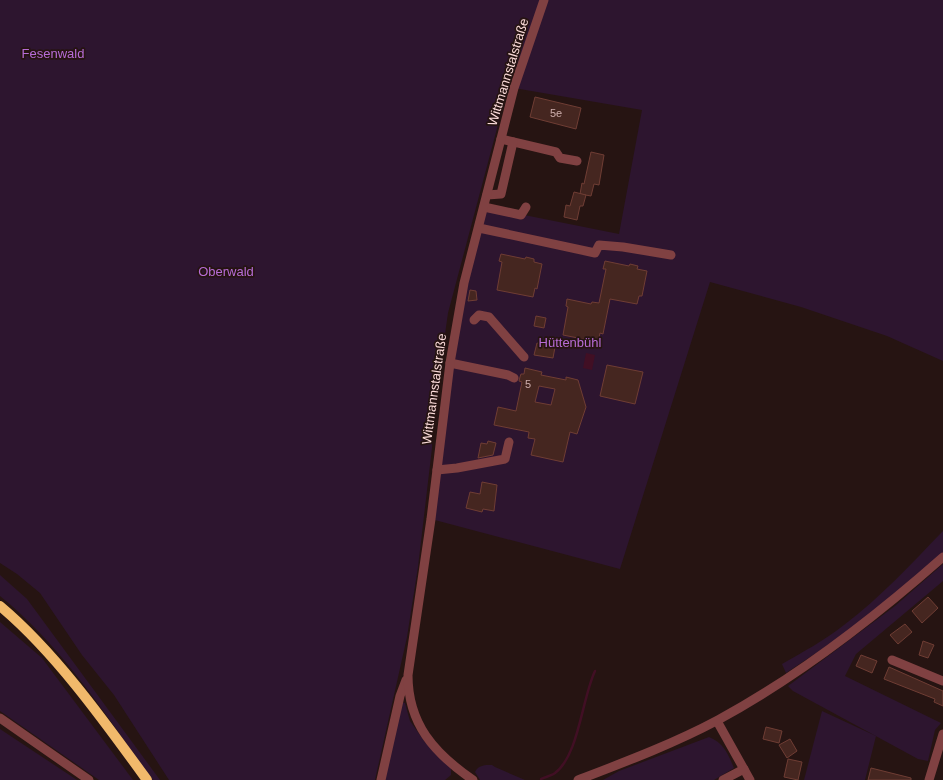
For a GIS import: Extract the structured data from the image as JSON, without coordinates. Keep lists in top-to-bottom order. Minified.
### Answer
{"streets":{"street":["Wittmannstalstraße"]},"parks":["Fesenwald","Oberwald","Hüttenbühl"],"house_numbers":["5e","5"]}
